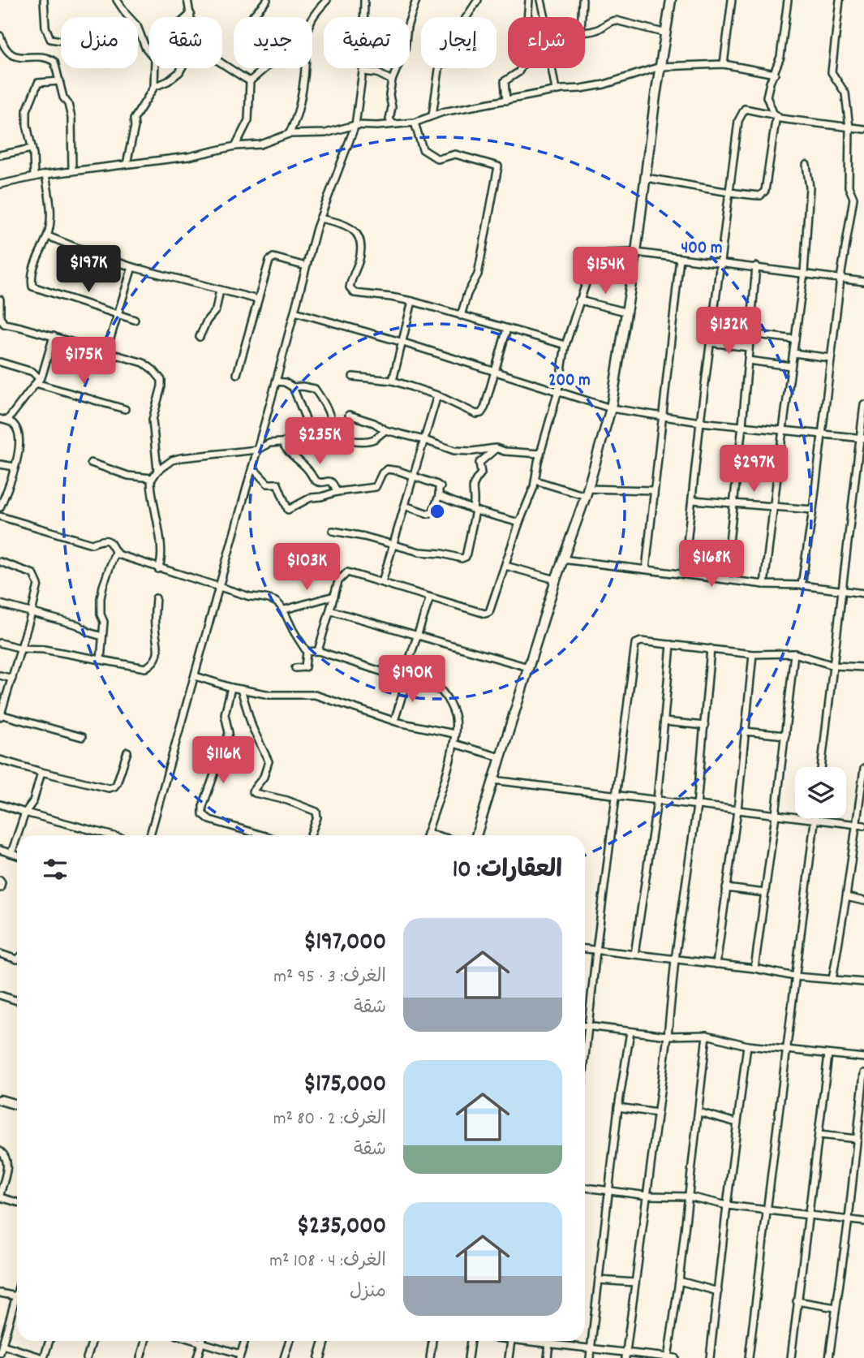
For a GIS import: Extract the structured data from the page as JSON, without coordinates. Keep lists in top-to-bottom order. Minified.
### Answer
{"page":{"chip":["شراء","إيجار","تصفية","جديد","شقة","منزل"],"price":["$197K","$154K","$132K","$175K","$235K","$297K","$168K","$103K","$190K","$116K"],"heading":"العقارات: 10","list":[{"name":"$197,000","note":"الغرف: 3 · 95 m² · شقة"},{"name":"$175,000","note":"الغرف: 2 · 80 m² · شقة"},{"name":"$235,000","note":"الغرف: 4 · 108 m² · منزل"}]},"rings":["400 m","200 m"]}
